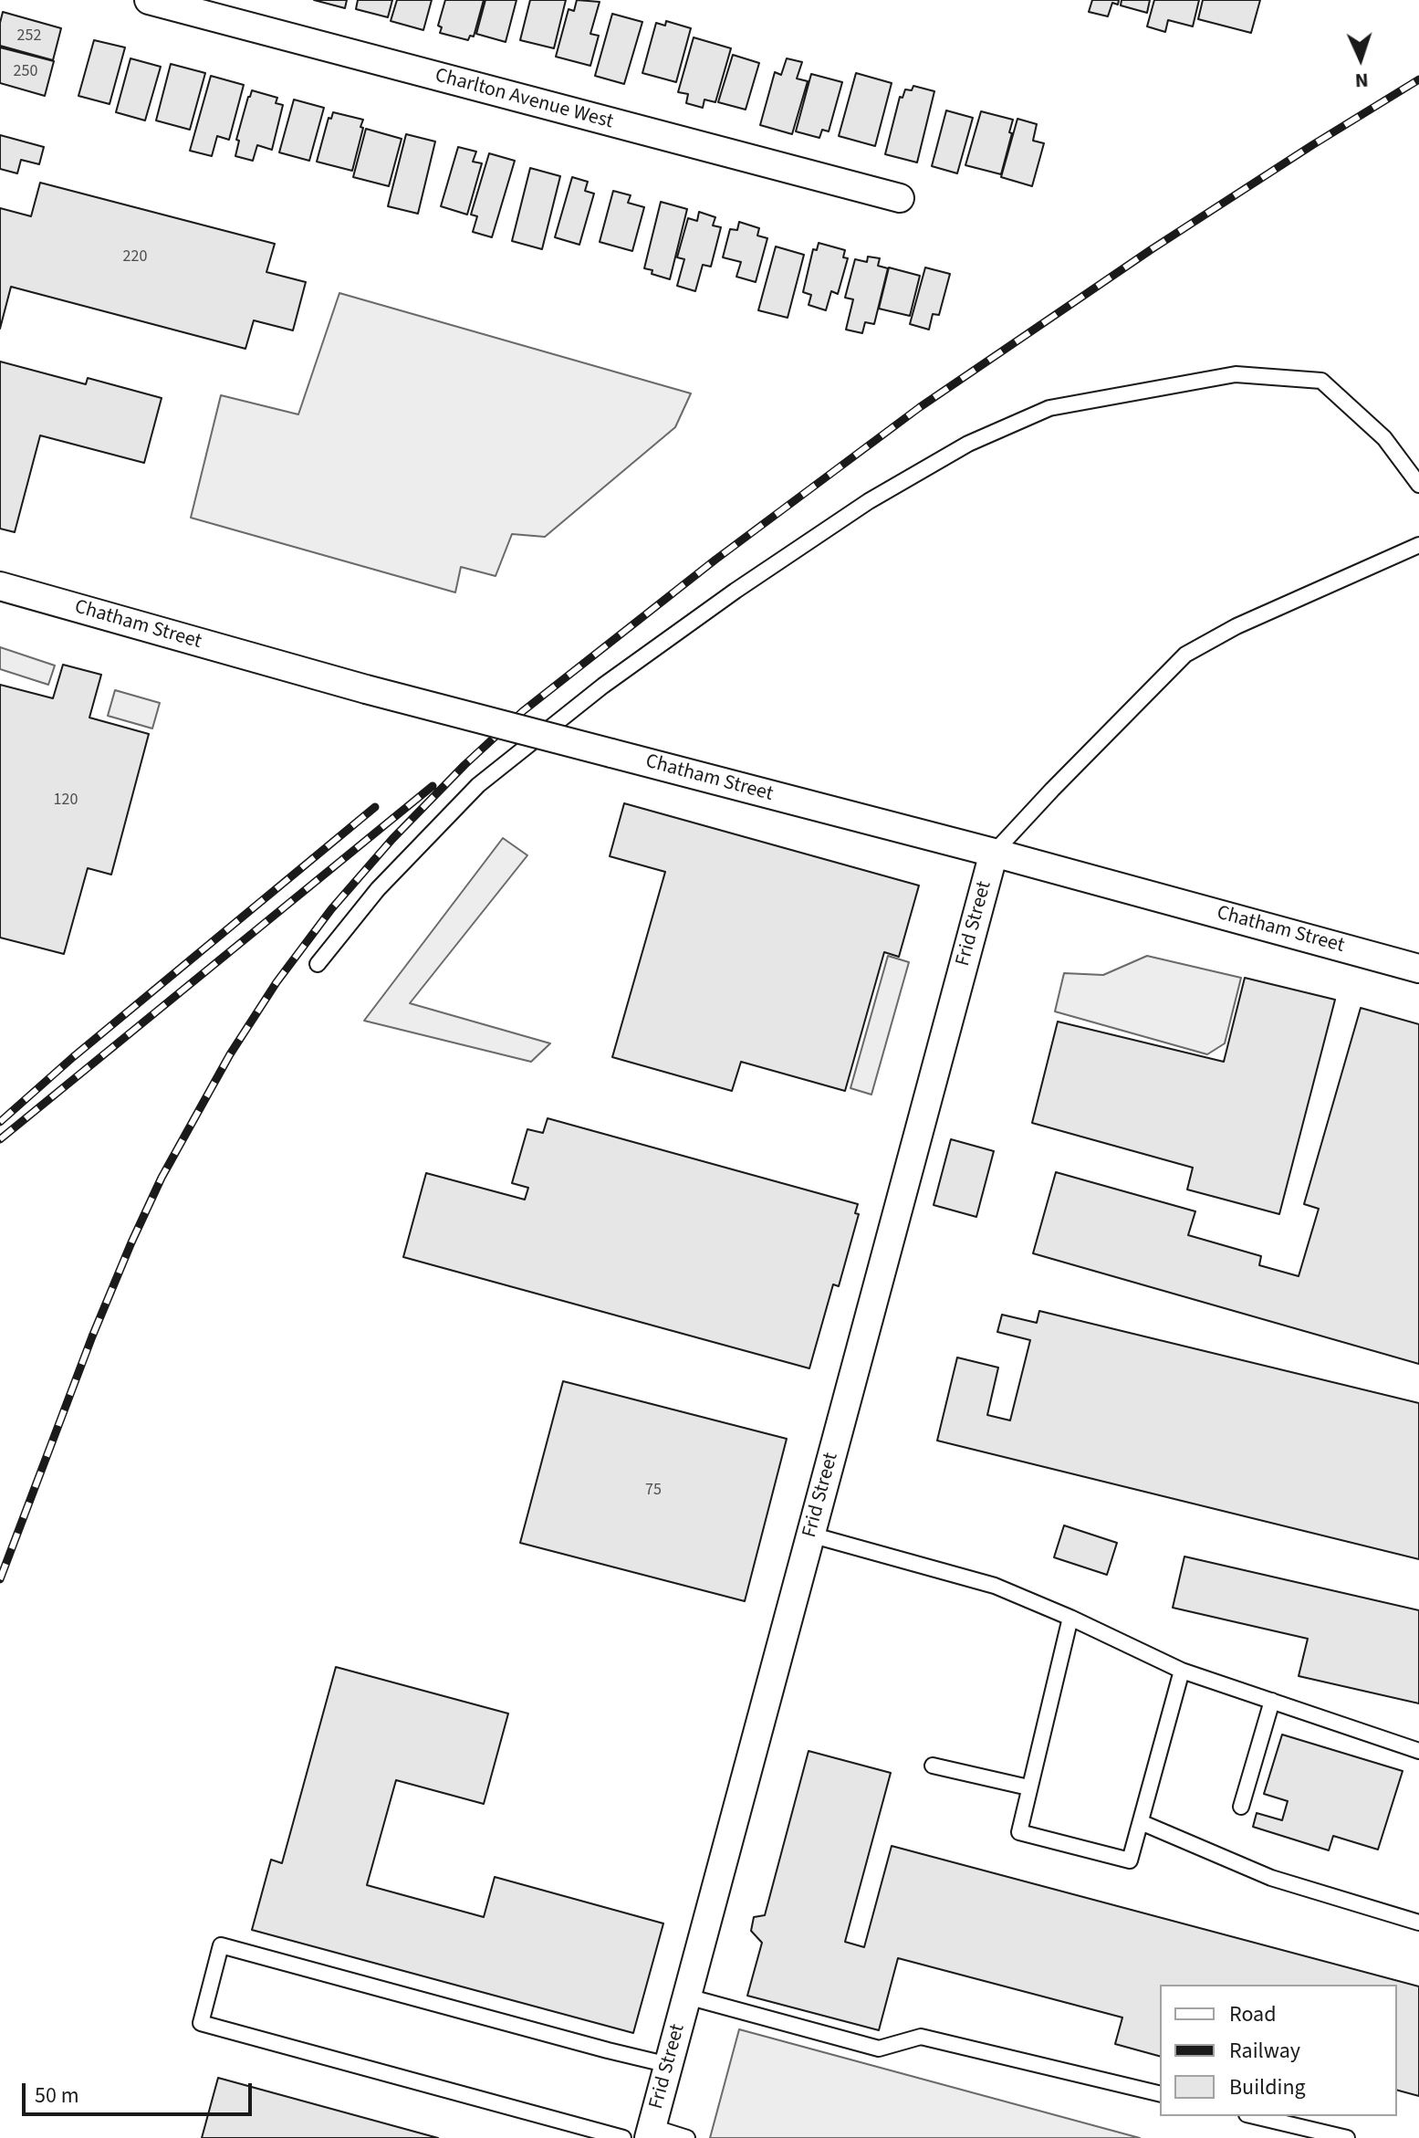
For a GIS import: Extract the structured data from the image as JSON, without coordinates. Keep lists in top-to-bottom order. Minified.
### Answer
{"streets":{"street":["Charlton Avenue West","Chatham Street","Frid Street"]},"crossings":[["Chatham Street","Frid Street"]],"house_numbers":["252","250","220","120","75"],"legend":["Road","Railway","Building"],"scale_bar":"50 m","north":"bottom"}
